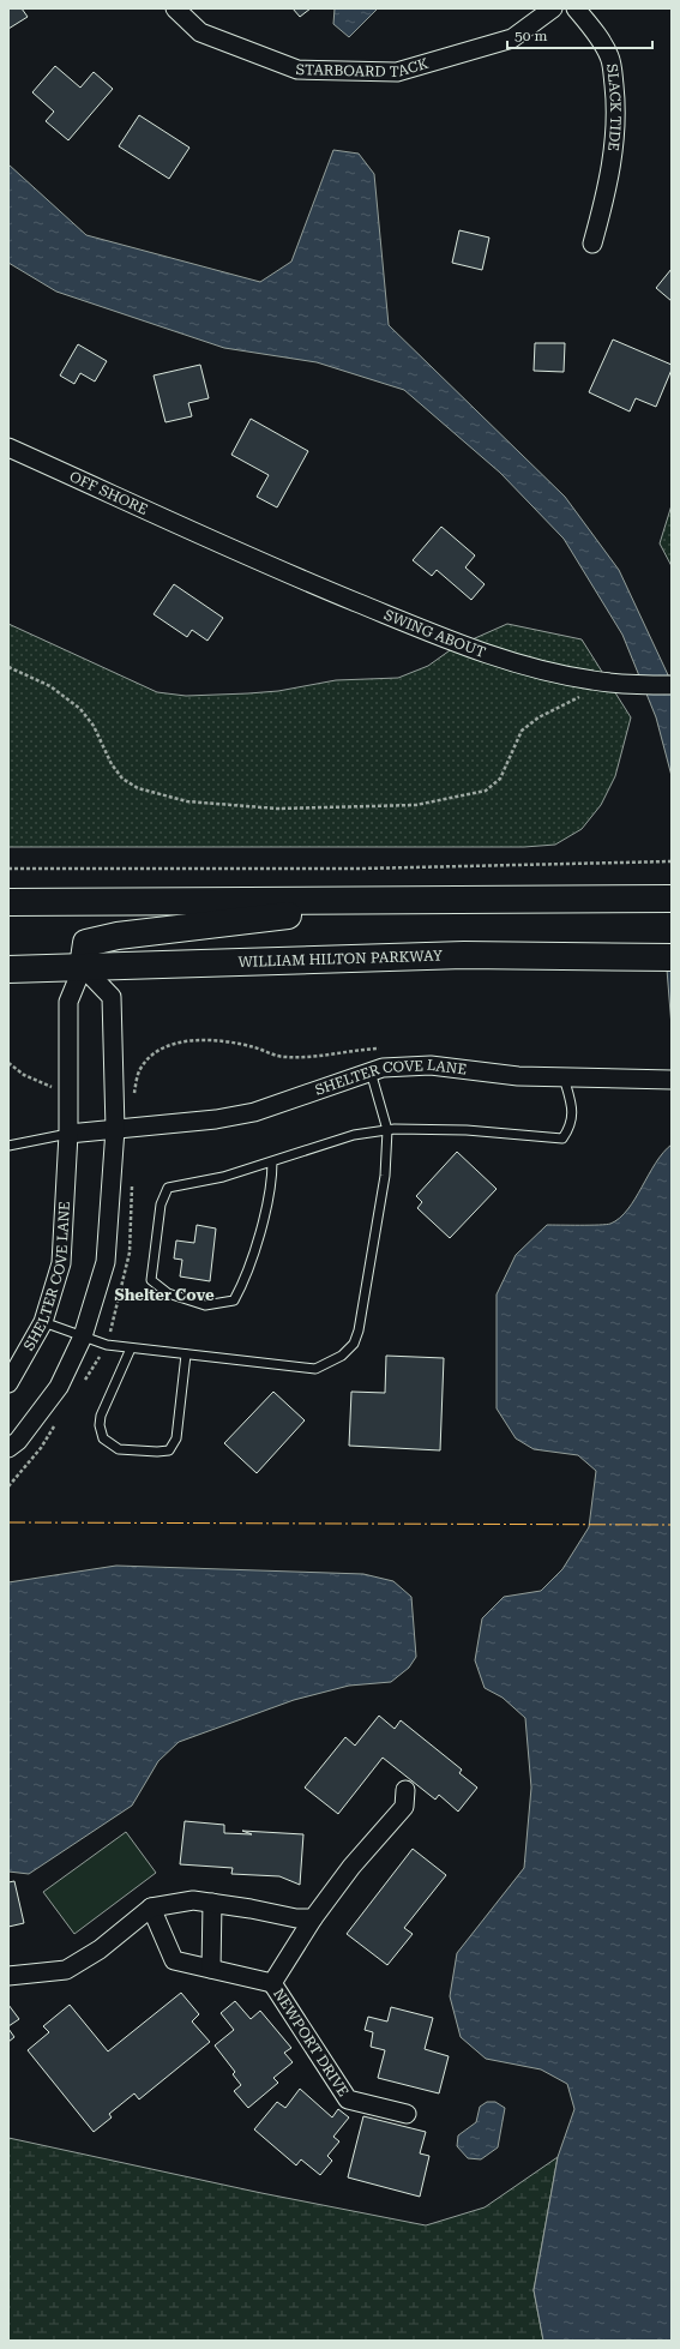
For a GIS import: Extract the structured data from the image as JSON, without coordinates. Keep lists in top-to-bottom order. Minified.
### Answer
{"streets":{"highway":["WILLIAM HILTON PARKWAY"],"street":["STARBOARD TACK","SLACK TIDE","OFF SHORE","SWING ABOUT","SHELTER COVE LANE","NEWPORT DRIVE"]},"crossings":[["OFF SHORE","SWING ABOUT"],["WILLIAM HILTON PARKWAY","SHELTER COVE LANE"]],"districts":["Shelter Cove"],"scale_bar":"50 m"}
